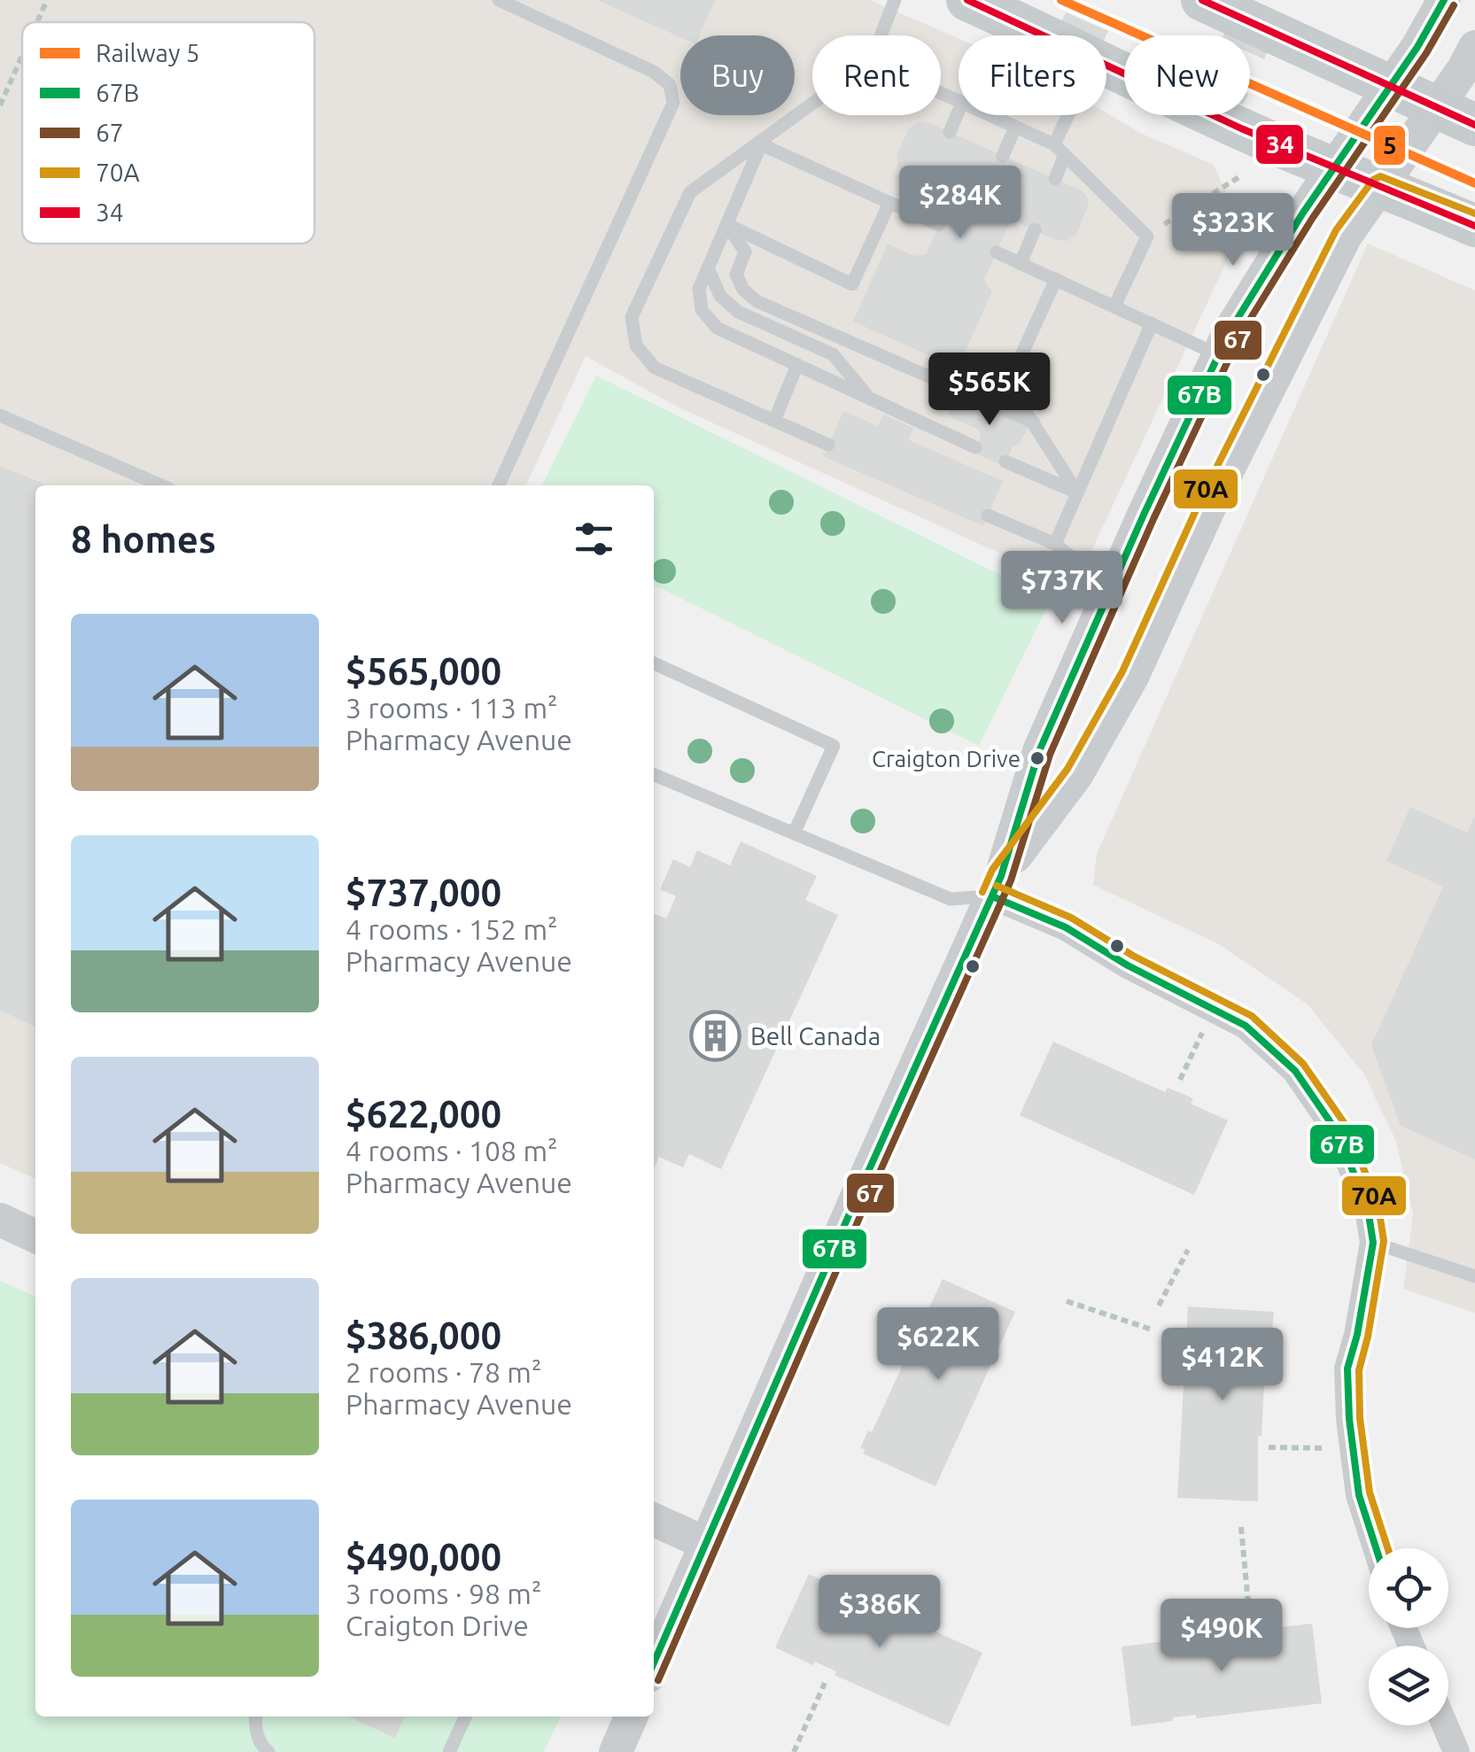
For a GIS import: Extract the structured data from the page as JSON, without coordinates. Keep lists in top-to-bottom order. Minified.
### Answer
{"places":{"other":["Craigton Drive"],"building":["Bell Canada"]},"lines":["rail line 5","transit line 67B","transit line 34","transit line 67","transit line 70A"],"legend":["Railway 5","67B","67","70A","34"],"page":{"chip":["Buy","Rent","Filters","New"],"price":["$284K","$323K","$565K","$737K","$622K","$412K","$386K","$490K"],"heading":"8 homes","list":[{"name":"$565,000","note":"3 rooms · 113 m² · Pharmacy Avenue"},{"name":"$737,000","note":"4 rooms · 152 m² · Pharmacy Avenue"},{"name":"$622,000","note":"4 rooms · 108 m² · Pharmacy Avenue"},{"name":"$386,000","note":"2 rooms · 78 m² · Pharmacy Avenue"},{"name":"$490,000","note":"3 rooms · 98 m² · Craigton Drive"}]}}
